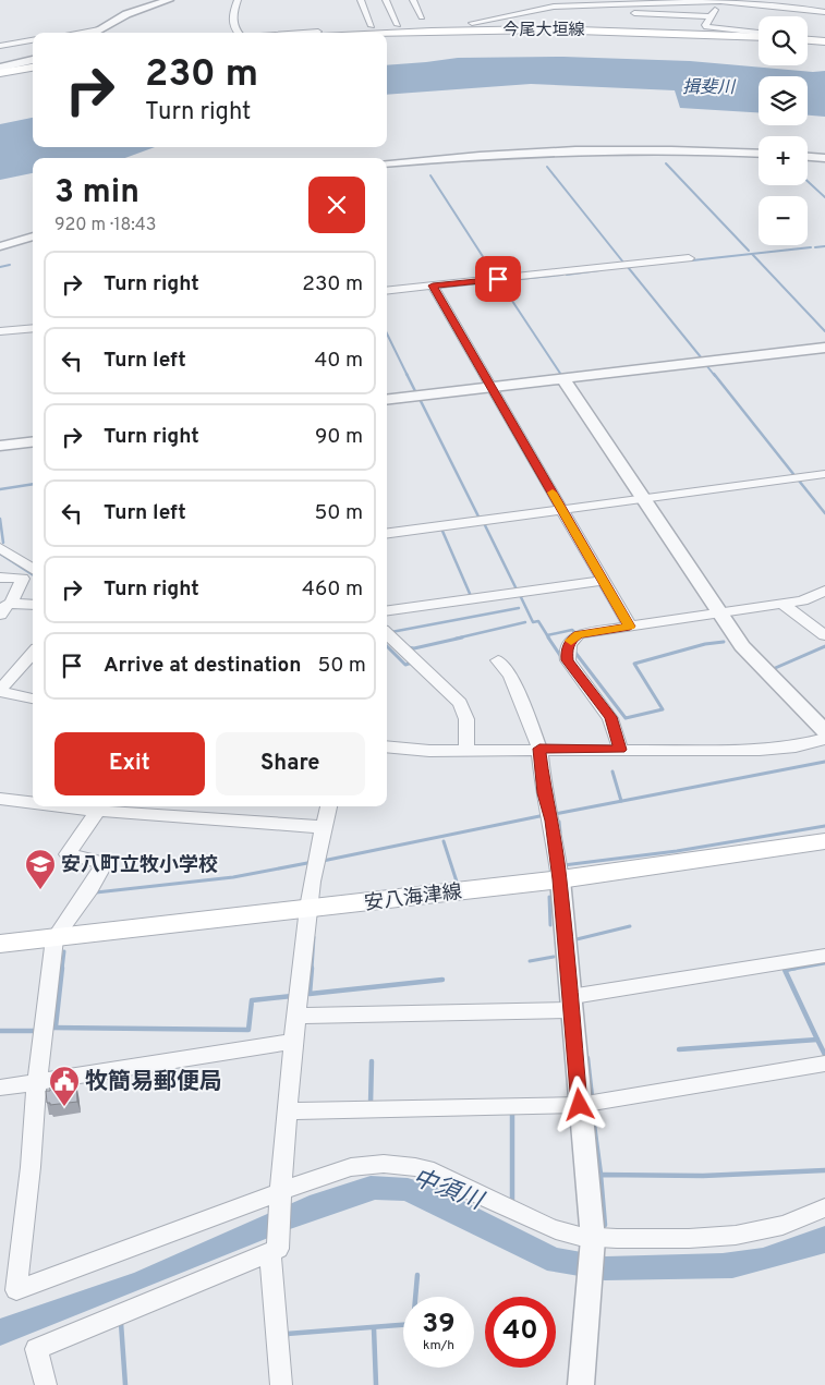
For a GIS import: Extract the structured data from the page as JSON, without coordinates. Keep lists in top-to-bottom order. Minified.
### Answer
{"streets":{"main road":["今尾大垣線","安八海津線"]},"water":["揖斐川","中須川"],"places":{"school or university":["安八町立牧小学校"],"public building":["牧簡易郵便局"]},"page":{"map_buttons":["+","−"],"turn":["230 m","Turn right"],"heading":["3 min","920 m · 18:43"],"list":[{"name":"Turn right","value":"230 m"},{"name":"Turn left","value":"40 m"},{"name":"Turn right","value":"90 m"},{"name":"Turn left","value":"50 m"},{"name":"Turn right","value":"460 m"},{"name":"Arrive at destination","value":"50 m"}],"buttons":["Exit","Share"],"speed":"39 km/h","limit":"40"}}
